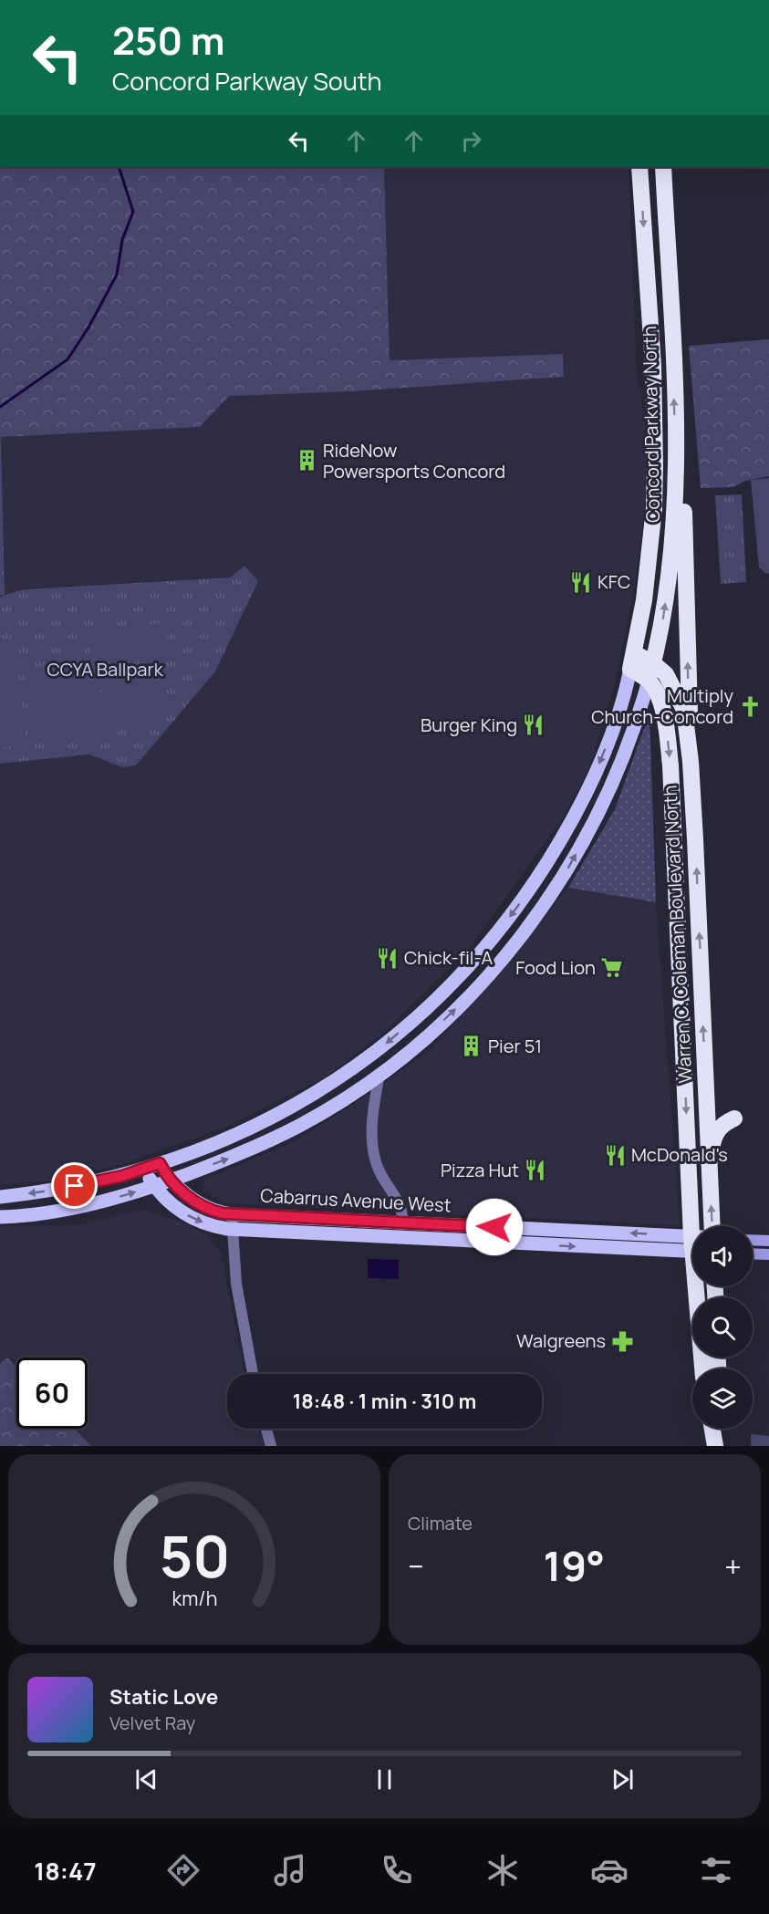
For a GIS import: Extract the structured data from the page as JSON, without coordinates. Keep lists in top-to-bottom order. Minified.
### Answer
{"streets":{"highway":["Concord Parkway North","Warren C. Coleman Boulevard North"],"main road":["Cabarrus Avenue West"]},"crossings":[["Concord Parkway North","Warren C. Coleman Boulevard North"]],"parks":["CCYA Ballpark"],"places":{"building":["RideNow Powersports Concord","Pier 51"],"restaurant":["KFC","Burger King","Chick-fil-A","McDonald's","Pizza Hut"],"church":["Multiply Church-Concord"],"supermarket":["Food Lion"],"pharmacy":["Walgreens"]},"page":{"turn":["250 m","Concord Parkway South"],"limit":"60","trip":"18:48 · 1 min · 310 m","tile":"Climate","heat":["−","19°","+"],"song":["Static Love","Velvet Ray"],"tabs":"18:47","gauge":["50","km/h"]}}
